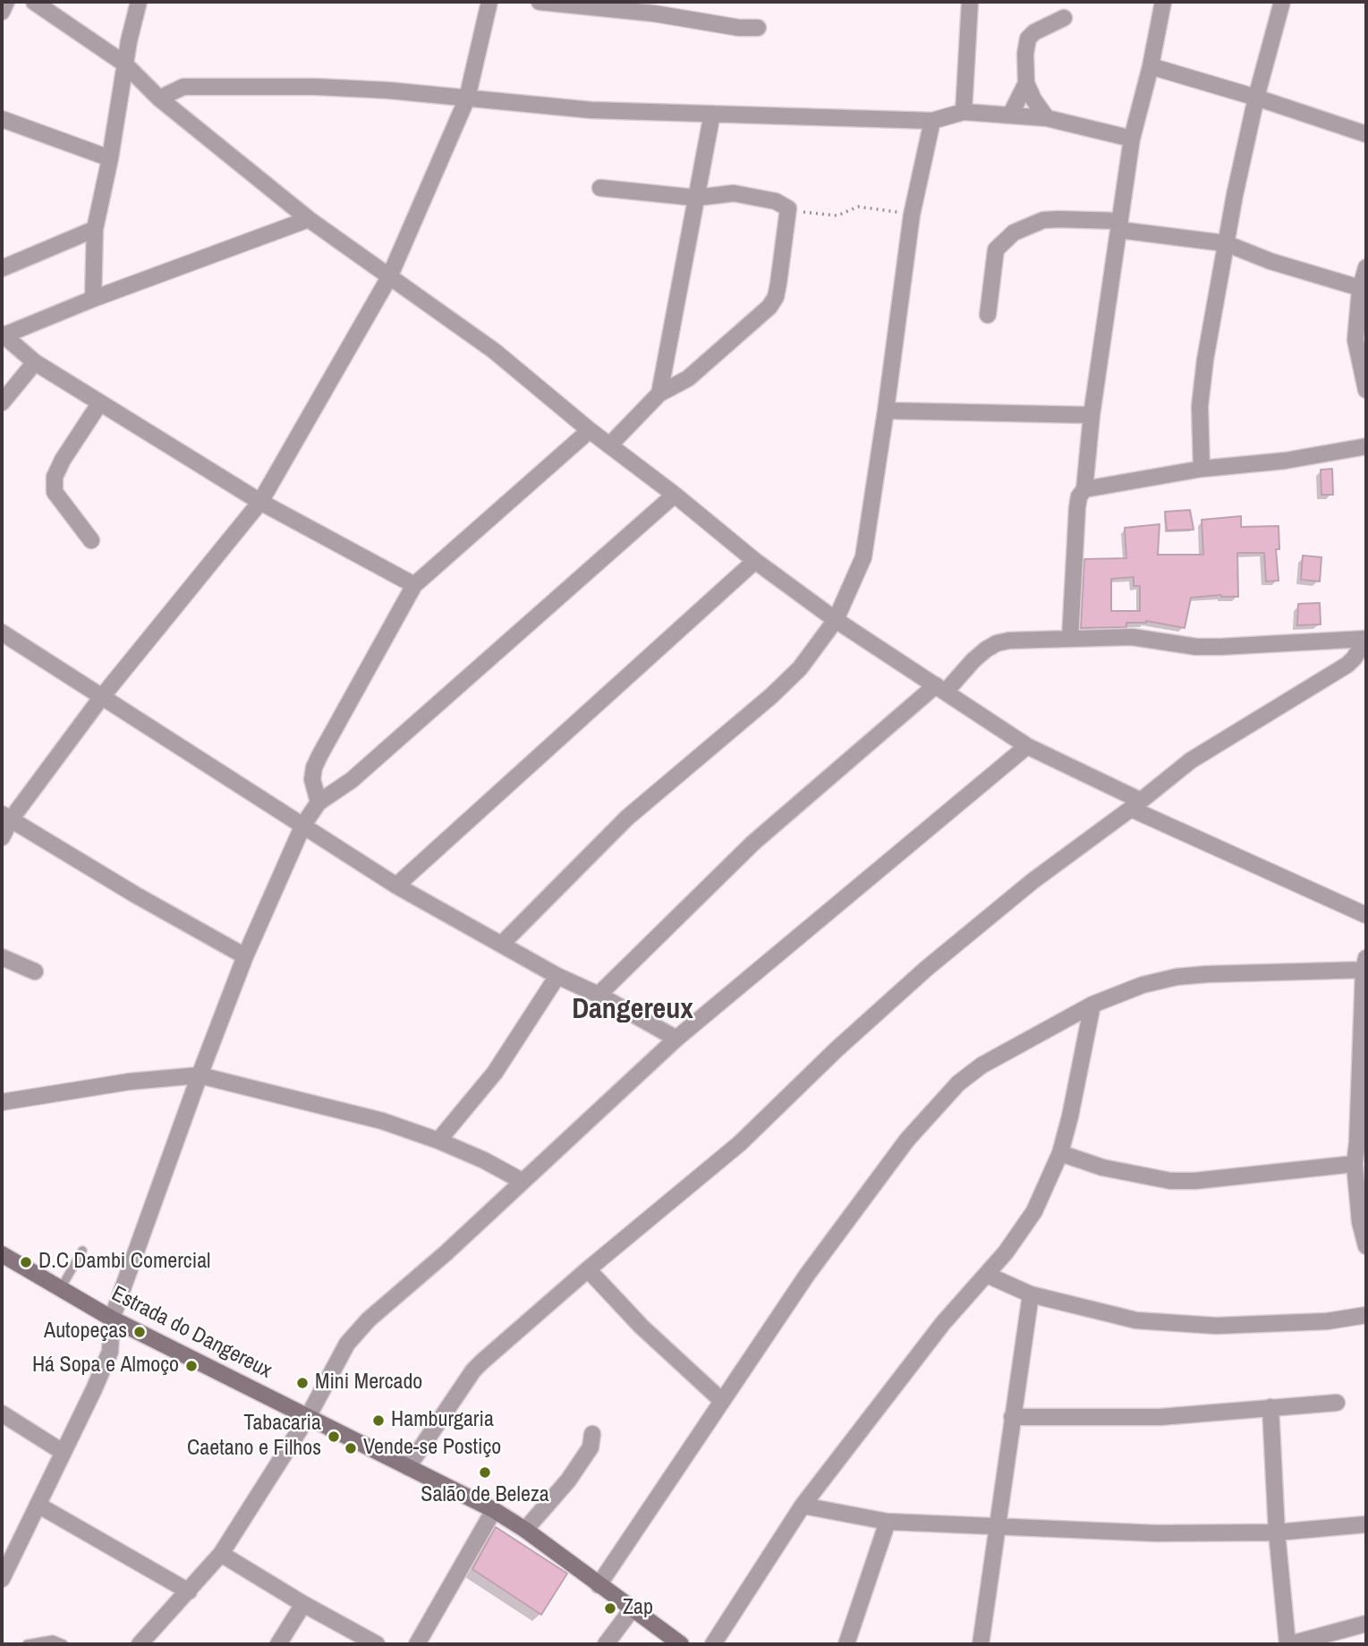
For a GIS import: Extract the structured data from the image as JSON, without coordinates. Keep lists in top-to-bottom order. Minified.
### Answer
{"streets":{"main road":["Estrada do Dangereux"]},"districts":["Dangereux"],"places":["D.C Dambi Comercial","Autopeças","Há Sopa e Almoço","Mini Mercado","Hamburgaria","Tabacaria Caetano e Filhos","Vende-se Postiço","Salão de Beleza","Zap"]}
